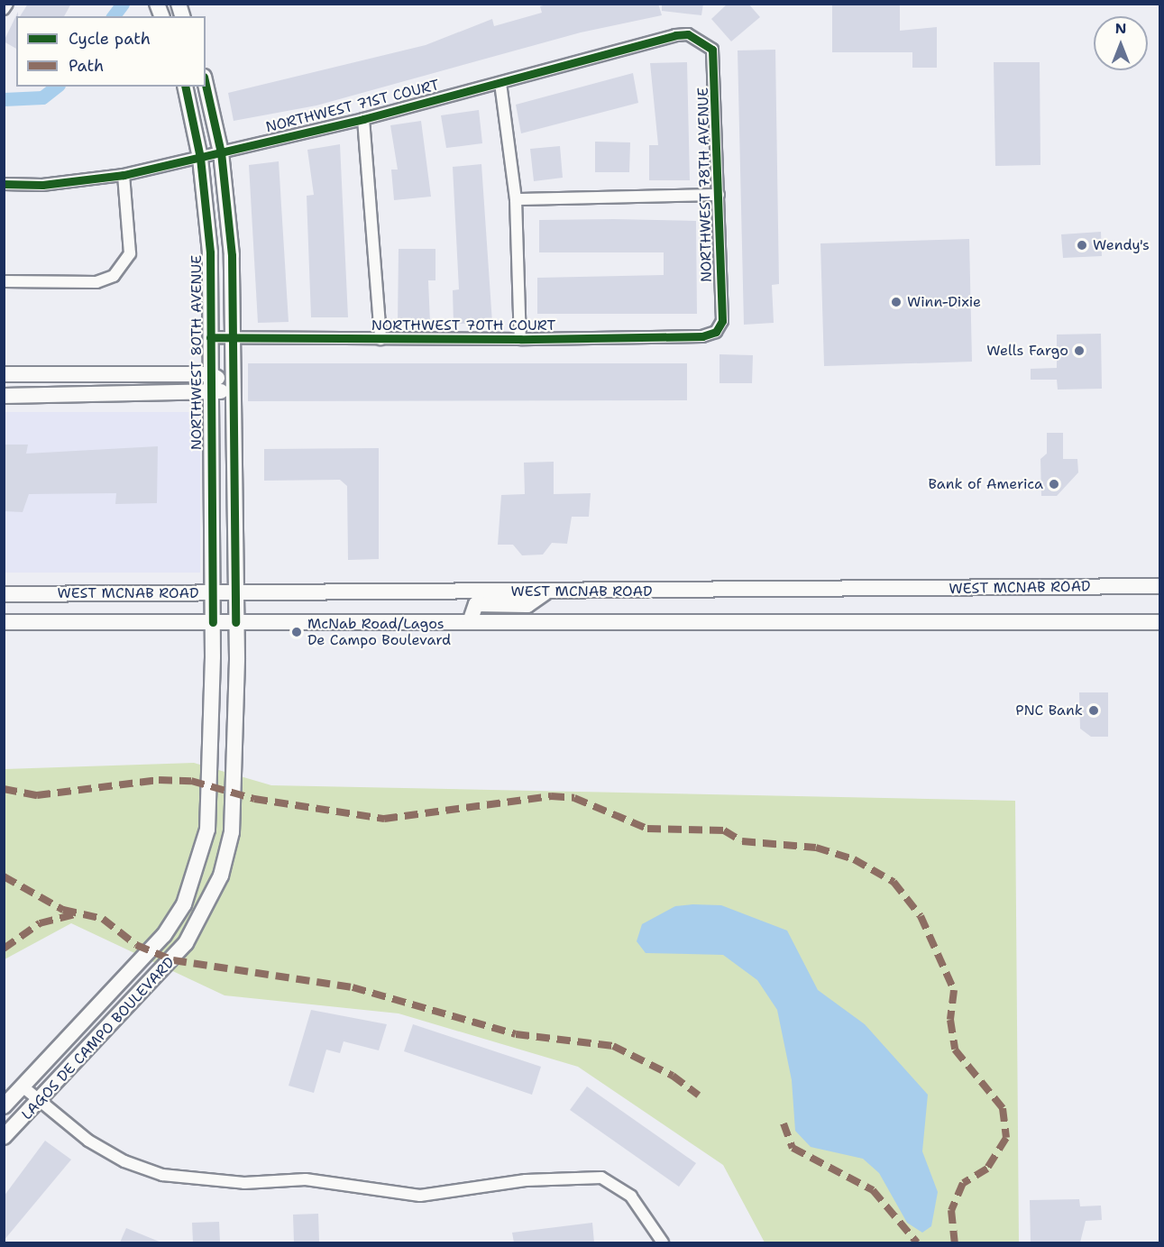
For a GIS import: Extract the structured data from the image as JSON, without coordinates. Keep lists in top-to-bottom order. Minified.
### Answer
{"streets":{"street":["NORTHWEST 71ST COURT","NORTHWEST 78TH AVENUE","NORTHWEST 70TH COURT","NORTHWEST 80TH AVENUE","WEST MCNAB ROAD","LAGOS DE CAMPO BOULEVARD"]},"crossings":[["NORTHWEST 71ST COURT","NORTHWEST 78TH AVENUE"],["NORTHWEST 71ST COURT","NORTHWEST 80TH AVENUE"],["NORTHWEST 78TH AVENUE","NORTHWEST 70TH COURT"],["NORTHWEST 70TH COURT","NORTHWEST 80TH AVENUE"],["NORTHWEST 80TH AVENUE","WEST MCNAB ROAD"],["NORTHWEST 80TH AVENUE","LAGOS DE CAMPO BOULEVARD"],["WEST MCNAB ROAD","LAGOS DE CAMPO BOULEVARD"]],"places":["Wendy's","Winn-Dixie","Wells Fargo","Bank of America","McNab Road/Lagos De Campo Boulevard","PNC Bank"],"legend":["Cycle path","Path"],"north":"top"}
